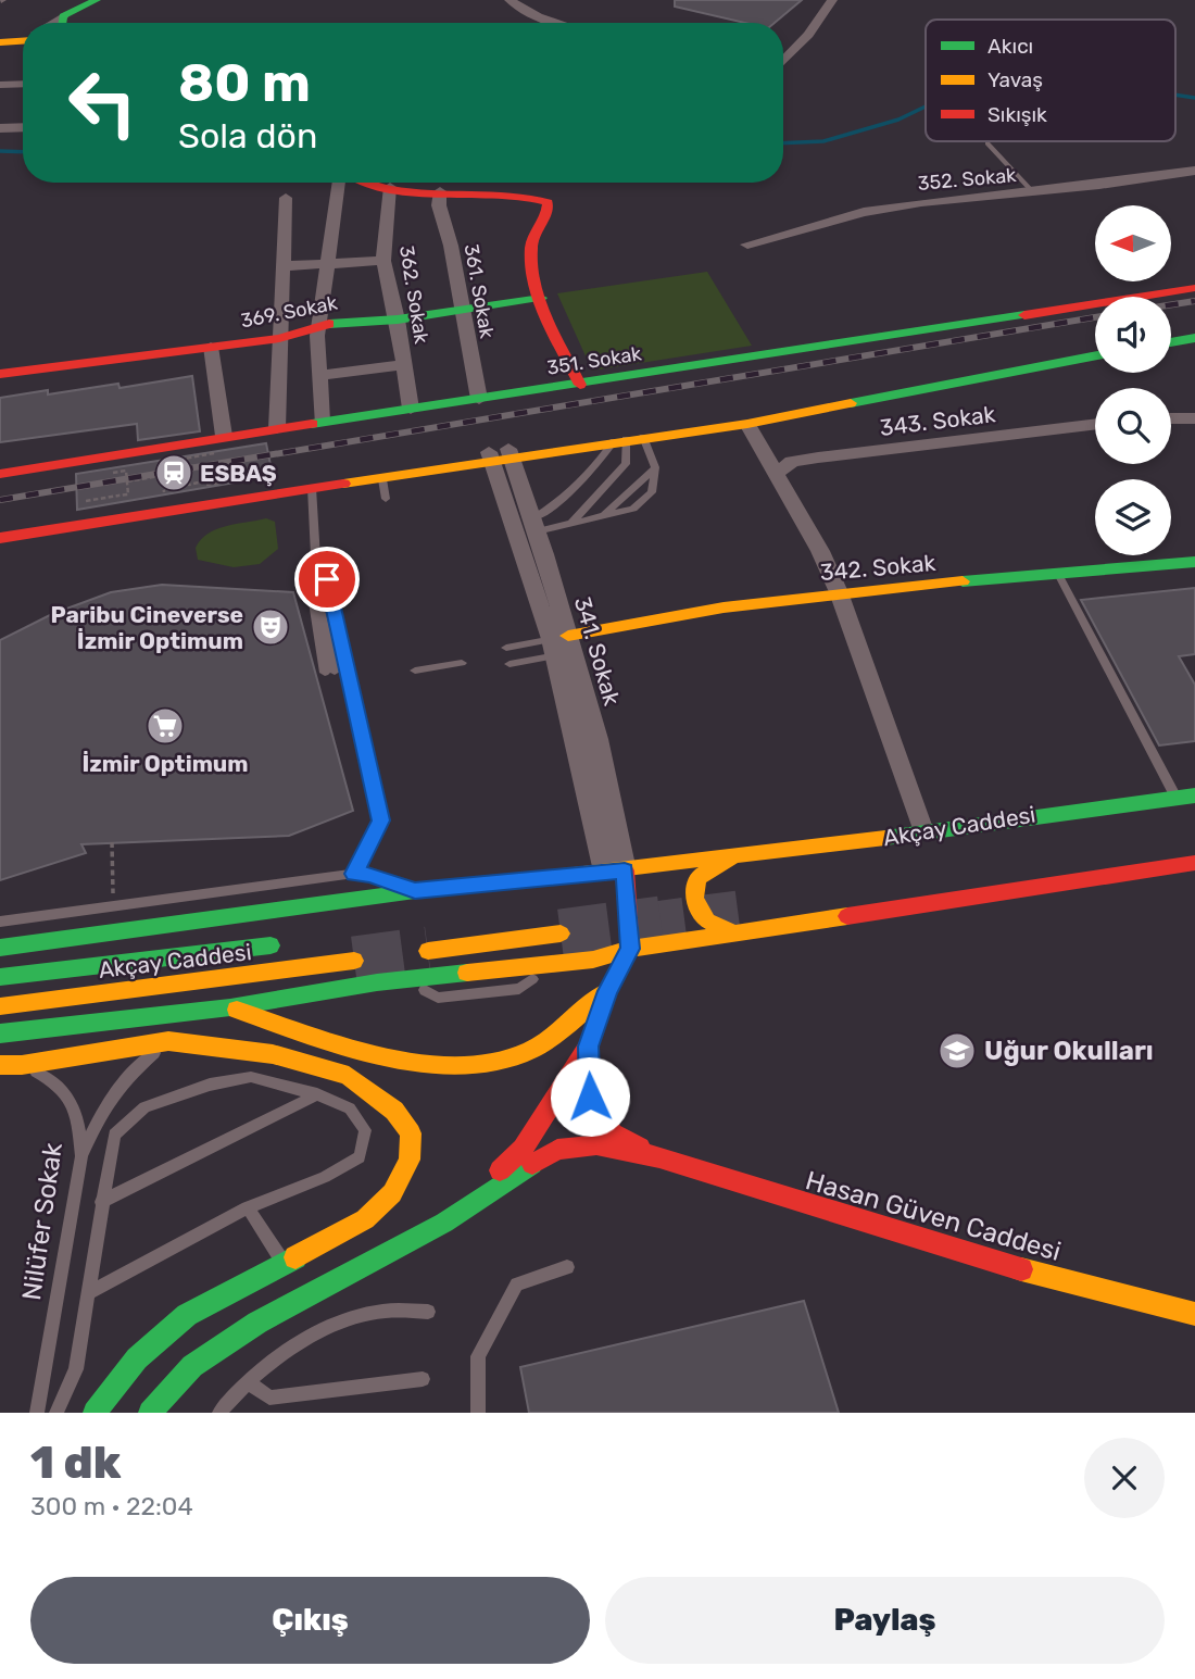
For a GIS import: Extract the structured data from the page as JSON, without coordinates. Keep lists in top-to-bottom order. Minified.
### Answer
{"streets":{"main road":["369. Sokak","351. Sokak","342. Sokak","Akçay Caddesi","Hasan Güven Caddesi"],"street":["352. Sokak","361. Sokak","362. Sokak","343. Sokak","341. Sokak"],"lane":["Nilüfer Sokak"]},"crossings":[["361. Sokak","369. Sokak"],["361. Sokak","351. Sokak"],["362. Sokak","369. Sokak"],["362. Sokak","351. Sokak"],["342. Sokak","341. Sokak"]],"places":{"station":["ESBAŞ"],"theatre":["Paribu Cineverse İzmir Optimum"],"supermarket":["İzmir Optimum"],"school or university":["Uğur Okulları"]},"legend":["Akıcı","Yavaş","Sıkışık"],"north":"left","page":{"turn":["80 m","Sola dön"],"heading":["1 dk","300 m · 22:04"],"buttons":["Çıkış","Paylaş"]}}
